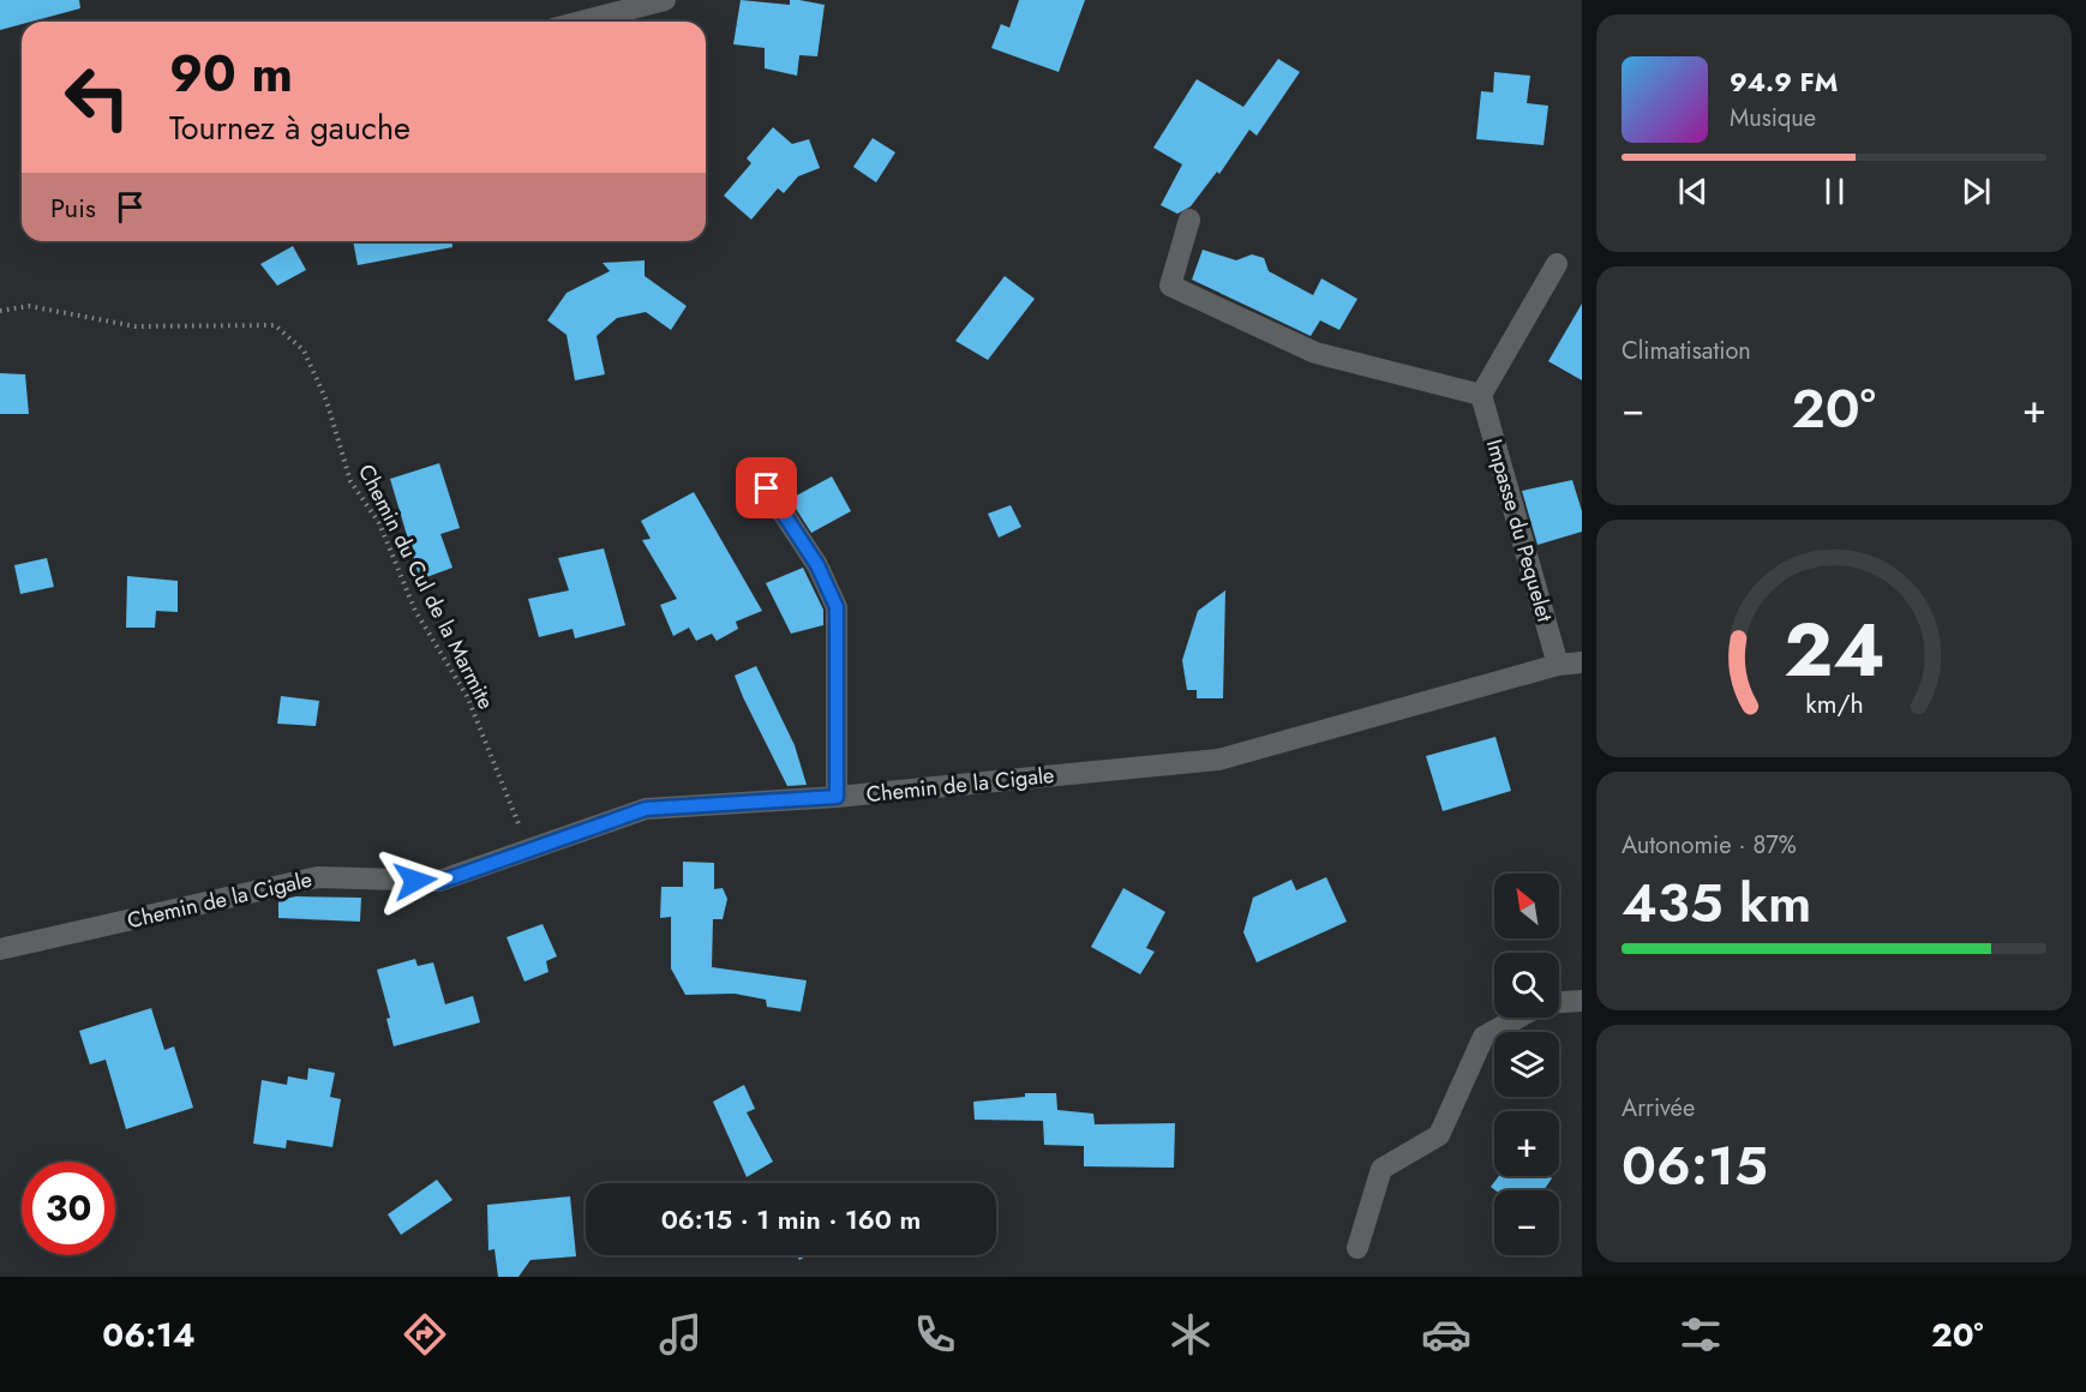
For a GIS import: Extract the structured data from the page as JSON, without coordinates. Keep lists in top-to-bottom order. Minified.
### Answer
{"streets":{"street":["Impasse du Pequelet","Chemin de la Cigale"],"path":["Chemin du Cul de la Marmite"]},"crossings":[["Impasse du Pequelet","Chemin de la Cigale"],["Chemin du Cul de la Marmite","Chemin de la Cigale"]],"north":"top left","page":{"turn":["90 m","Tournez à gauche"],"song":["94.9 FM","Musique"],"then":"Puis","tile":["Climatisation",["Autonomie · 87%","435 km"],["Arrivée","06:15"]],"heat":["−","20°","+"],"map_buttons":["+","−"],"limit":"30","trip":"06:15 · 1 min · 160 m","tabs":["06:14","20°"],"gauge":["24","km/h"]}}
